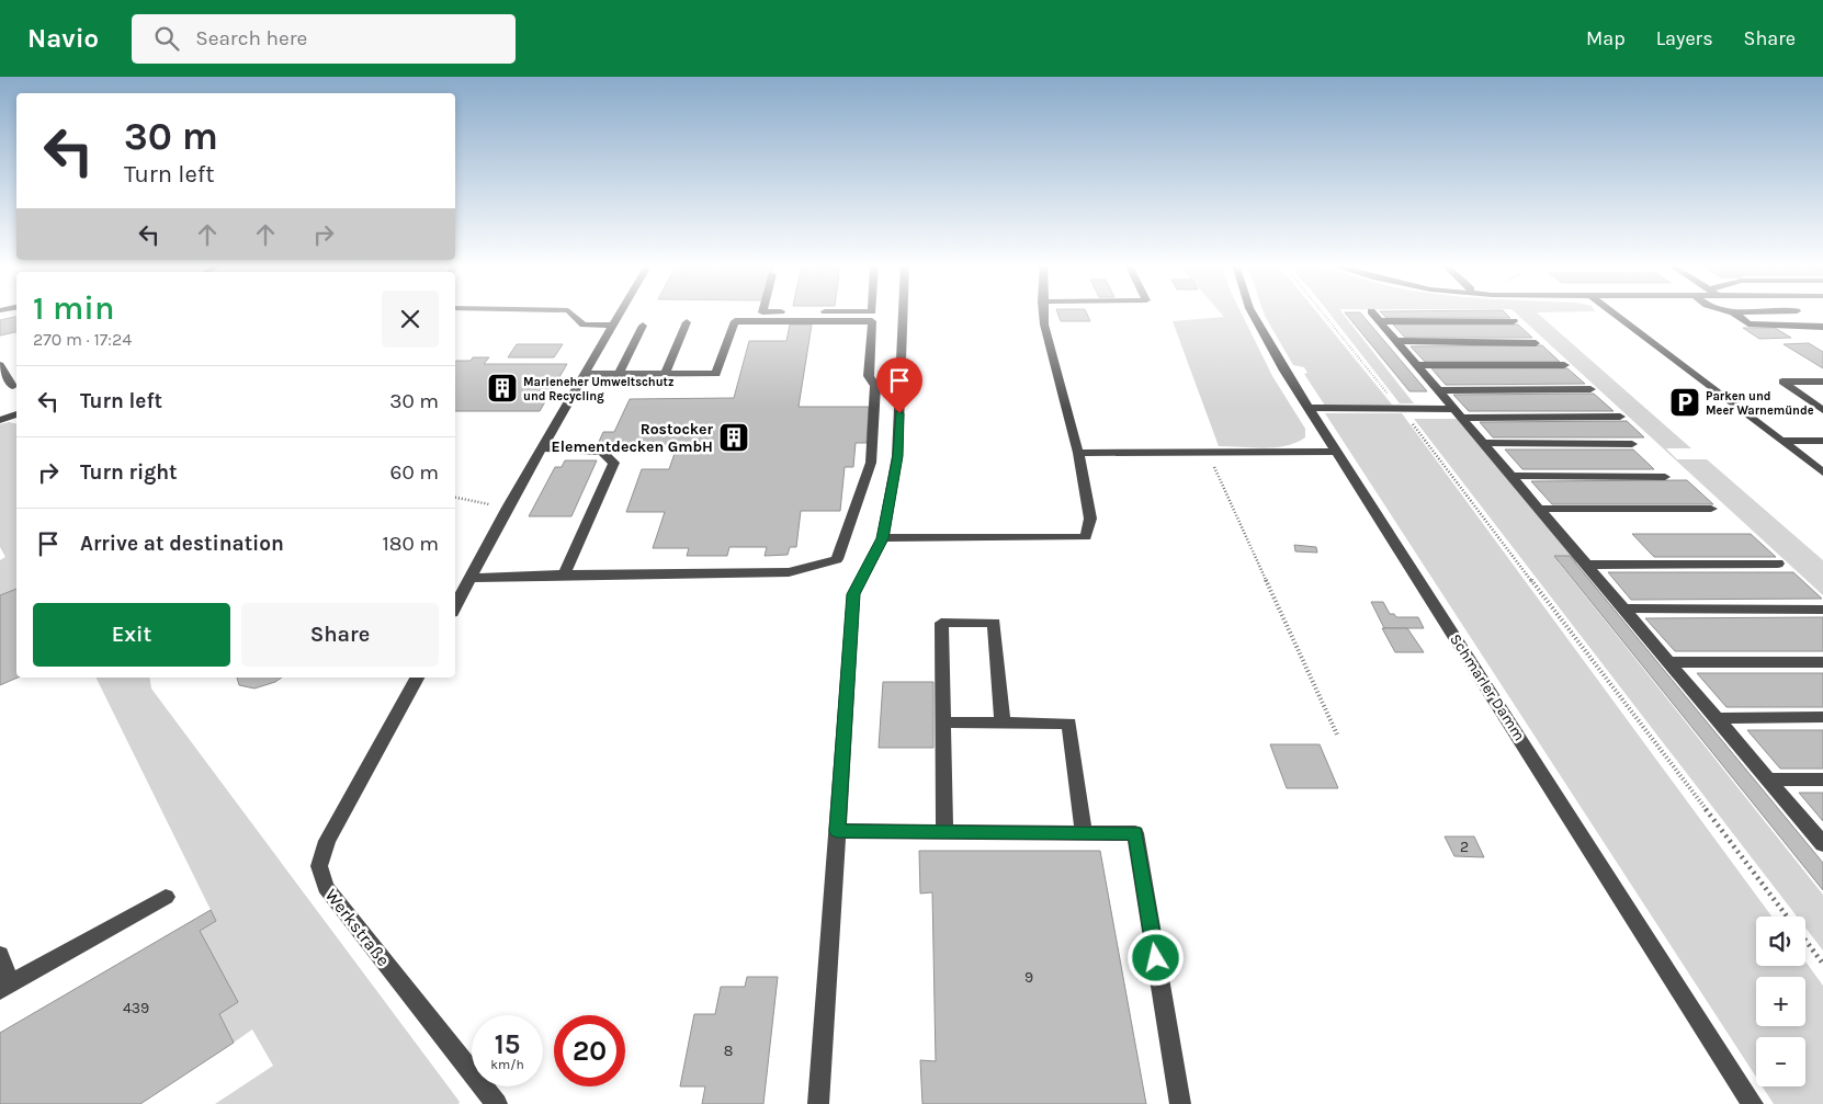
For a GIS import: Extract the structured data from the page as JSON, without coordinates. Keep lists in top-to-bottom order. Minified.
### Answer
{"streets":{"street":["Schmarler Damm","Werkstraße"]},"places":{"building":["Marieneher Umweltschutz und Recycling","Rostocker Elementdecken GmbH"],"parking":["Parken und Meer Warnemünde"]},"house_numbers":["2","9","439","8"],"page":{"header":"Navio","search":"Search here","nav":["Map","Layers","Share"],"turn":["30 m","Turn left"],"heading":["1 min","270 m · 17:24"],"list":[{"name":"Turn left","value":"30 m"},{"name":"Turn right","value":"60 m"},{"name":"Arrive at destination","value":"180 m"}],"buttons":["Exit","Share"],"map_buttons":["+","−"],"speed":"15 km/h","limit":"20"}}
